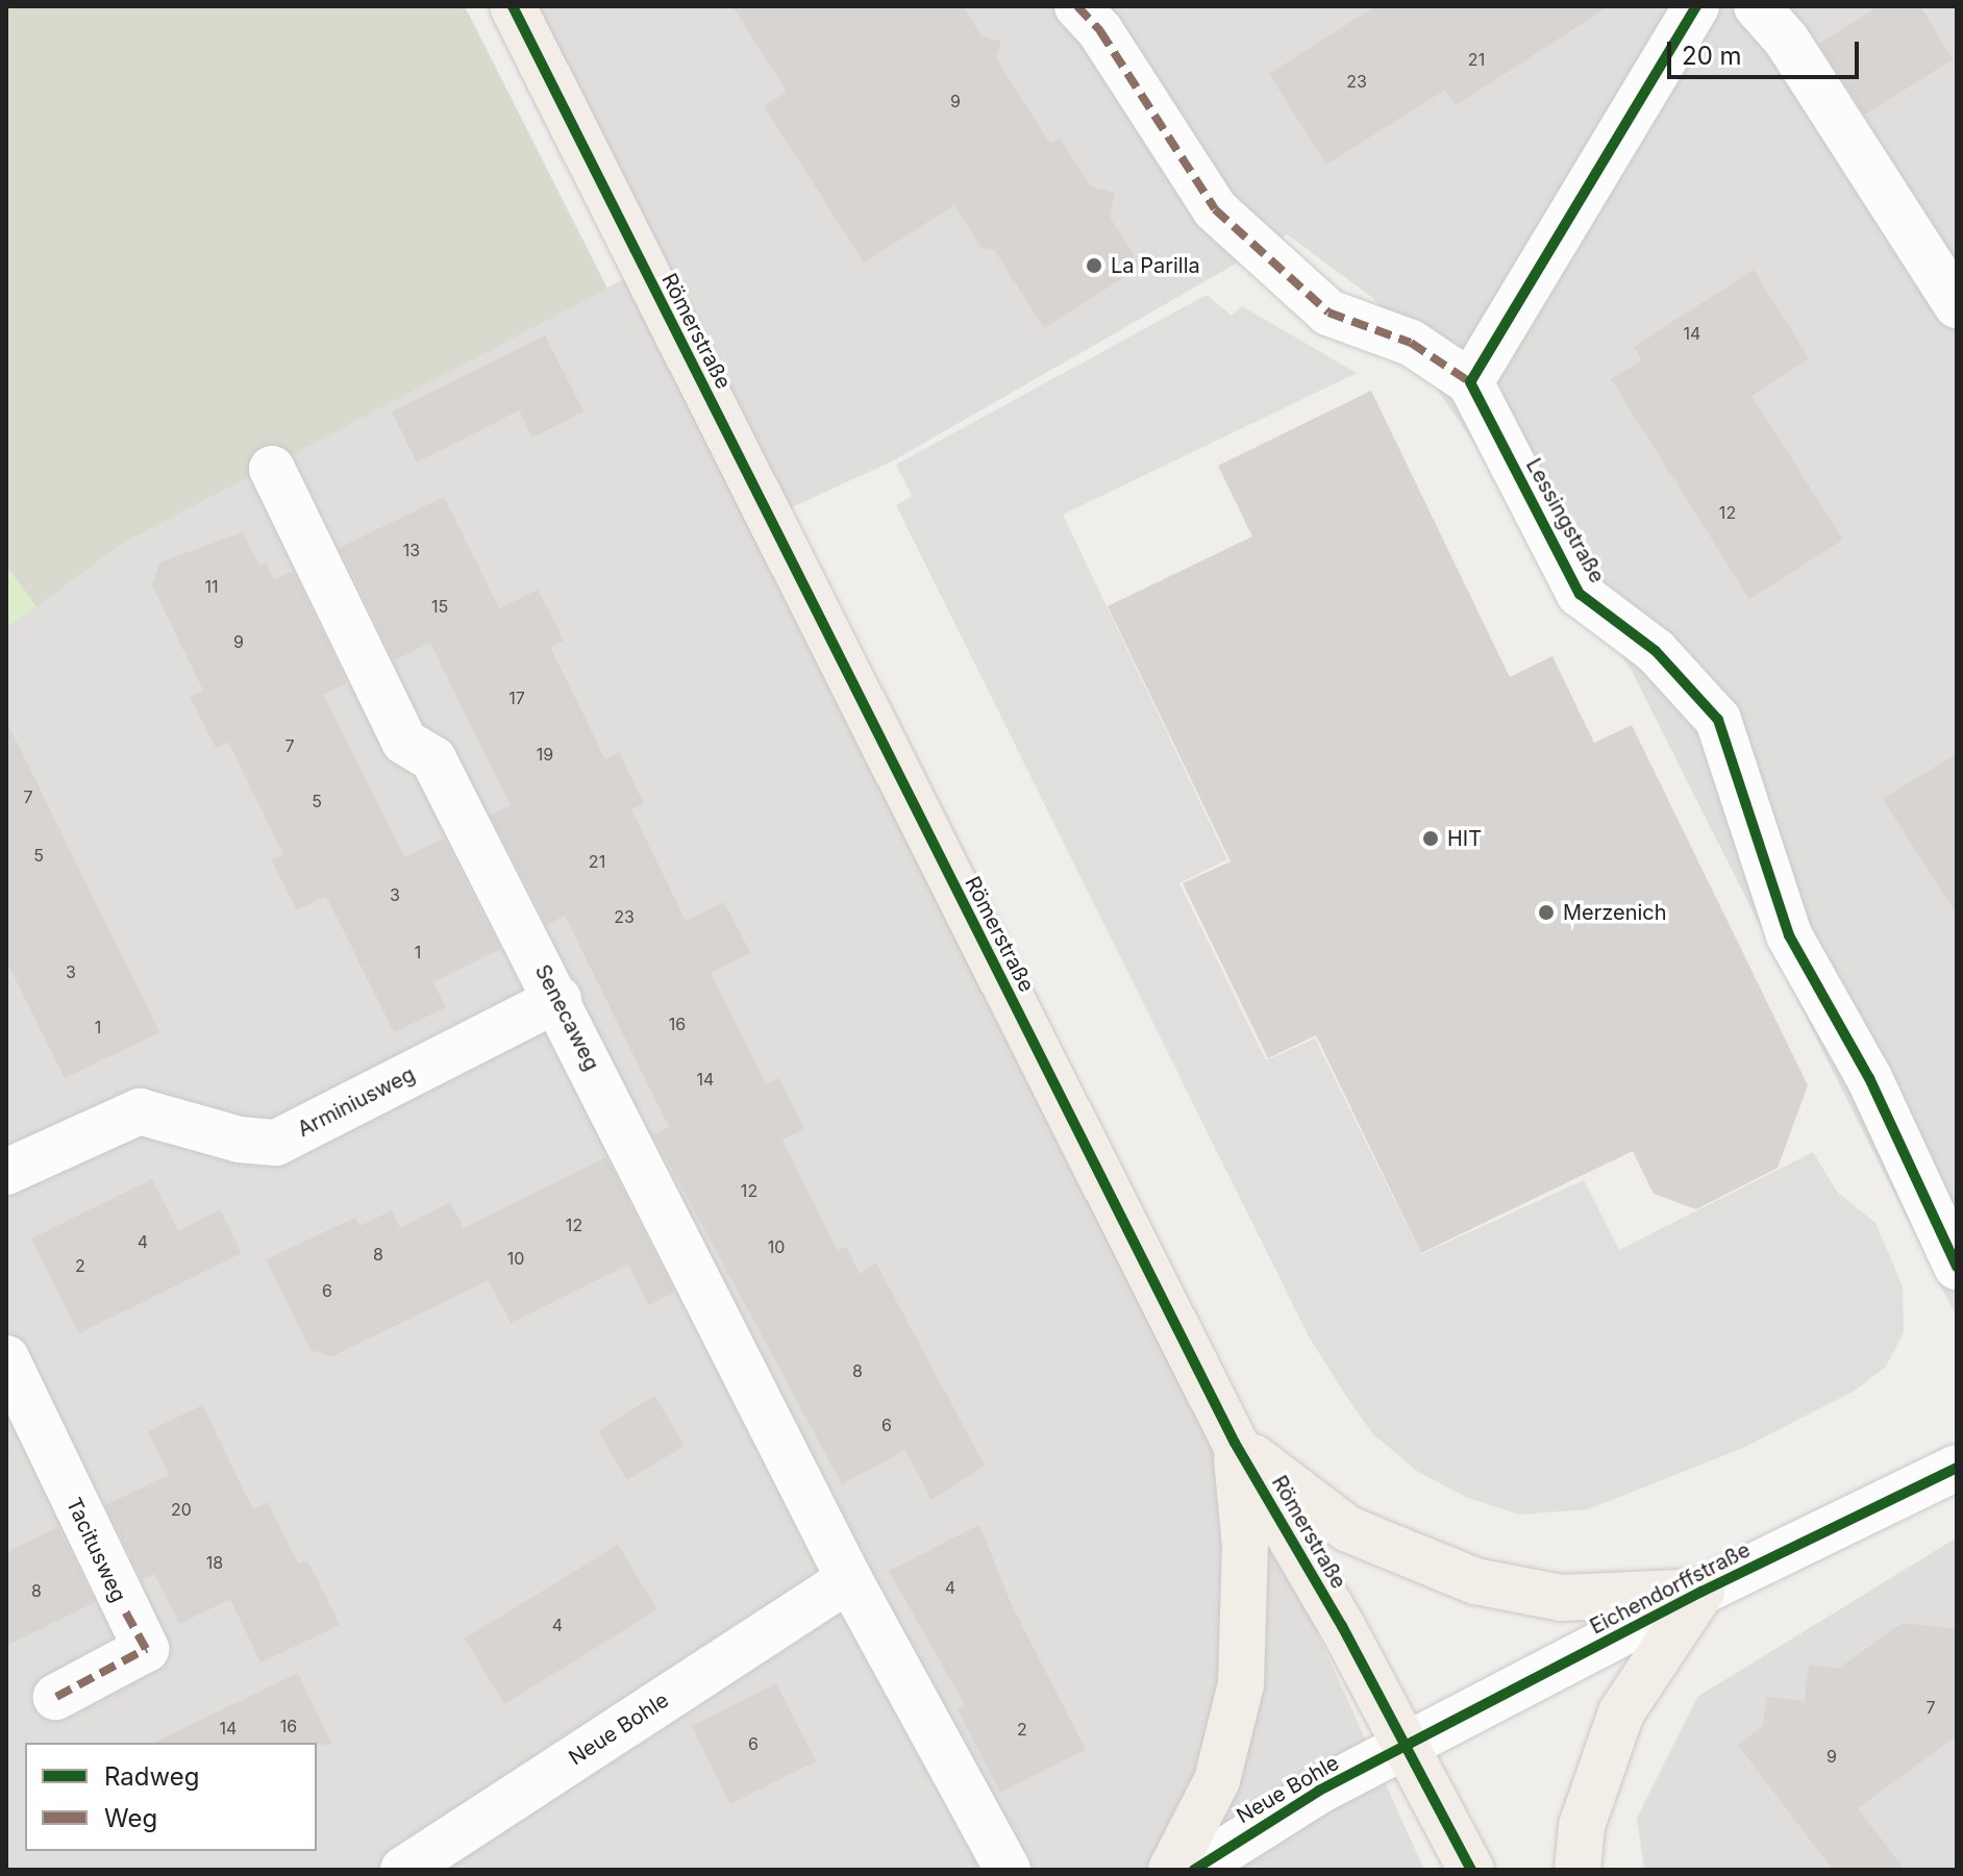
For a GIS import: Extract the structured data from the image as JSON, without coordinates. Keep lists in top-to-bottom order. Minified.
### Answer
{"streets":{"main road":["Römerstraße"],"street":["Lessingstraße","Senecaweg","Arminiusweg","Tacitusweg","Eichendorffstraße","Neue Bohle"]},"crossings":[["Römerstraße","Eichendorffstraße"],["Römerstraße","Neue Bohle"],["Senecaweg","Arminiusweg"],["Senecaweg","Neue Bohle"],["Eichendorffstraße","Neue Bohle"]],"places":["La Parilla","HIT","Merzenich"],"house_numbers":["21","23","9","14","12","13","11","15","9","17","7","19","7","5","5","21","3","23","1","3","16","1","14","12","12","4","10","8","10","2","6","8","6","20","18","4","8","4","7","16","14","2","6","9"],"legend":["Radweg","Weg"],"scale_bar":"20 m"}
